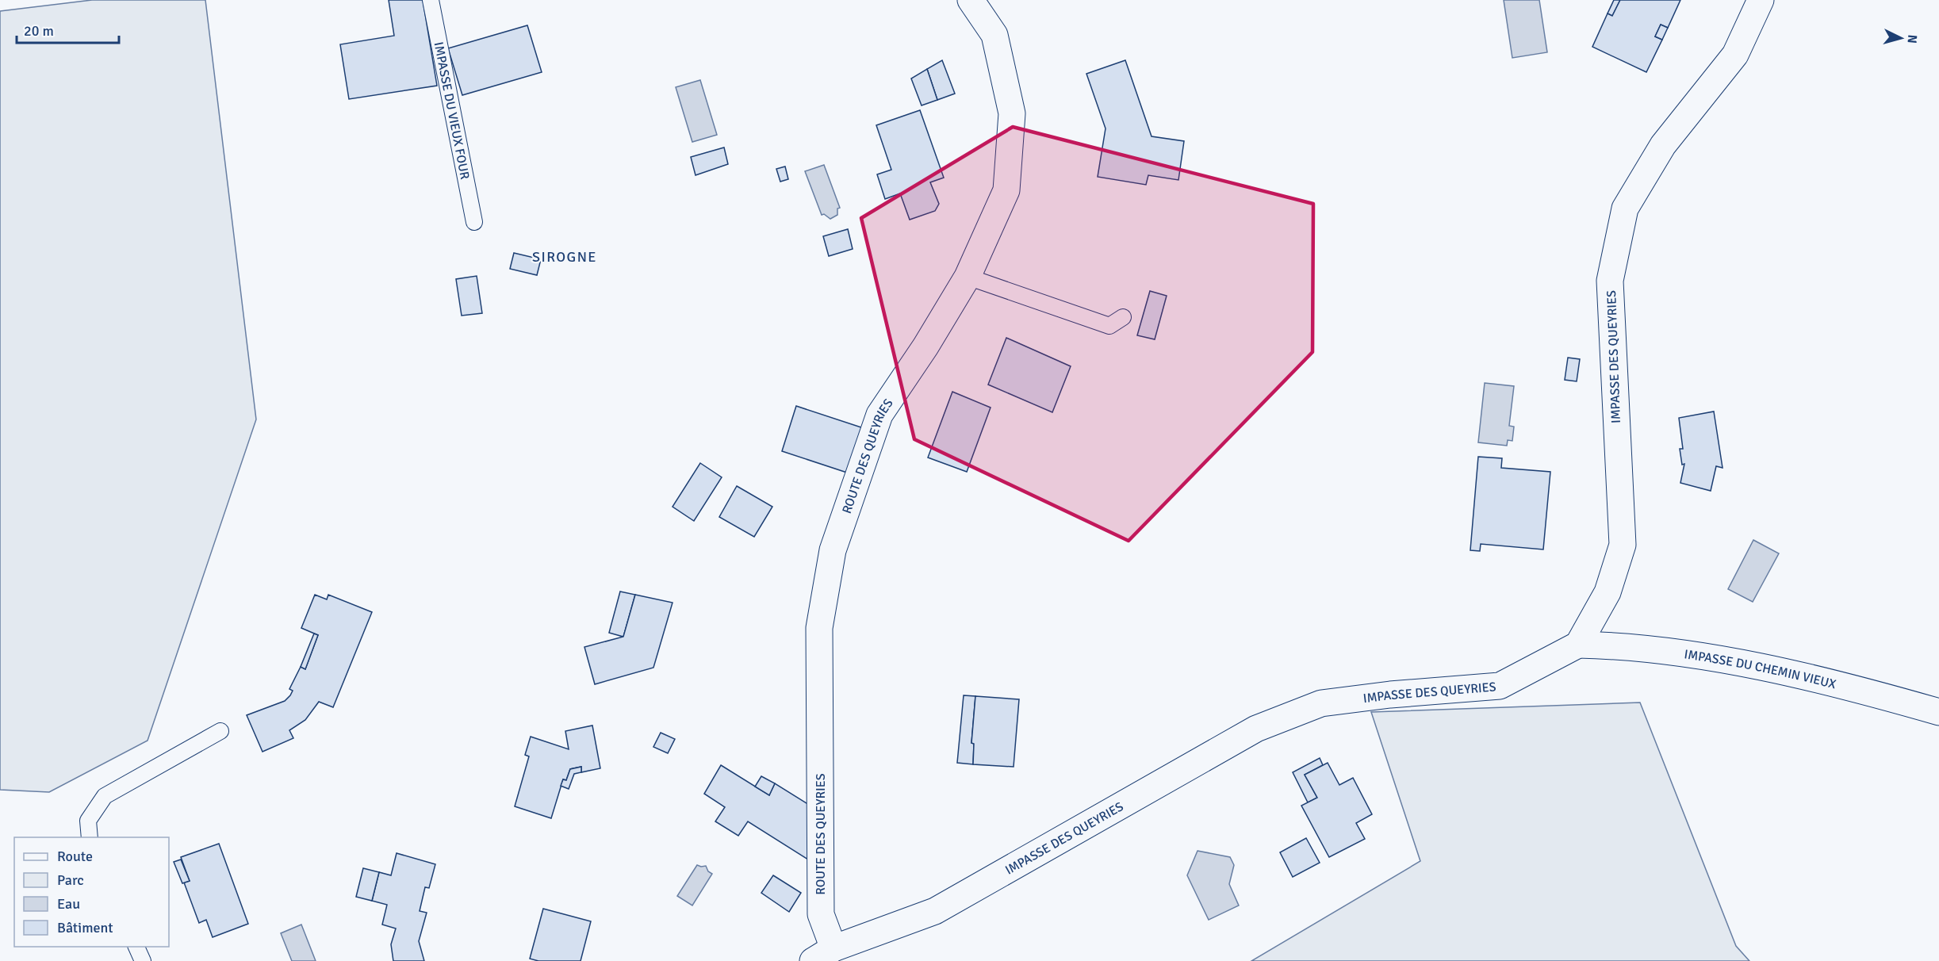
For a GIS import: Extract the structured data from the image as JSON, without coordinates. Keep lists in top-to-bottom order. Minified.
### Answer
{"streets":{"street":["IMPASSE DES QUEYRIES","ROUTE DES QUEYRIES","IMPASSE DU CHEMIN VIEUX"],"lane":["IMPASSE DU VIEUX FOUR"]},"crossings":[["IMPASSE DES QUEYRIES","ROUTE DES QUEYRIES"],["IMPASSE DES QUEYRIES","IMPASSE DU CHEMIN VIEUX"]],"districts":["SIROGNE"],"legend":["Route","Parc","Eau","Bâtiment"],"scale_bar":"20 m","north":"right"}
